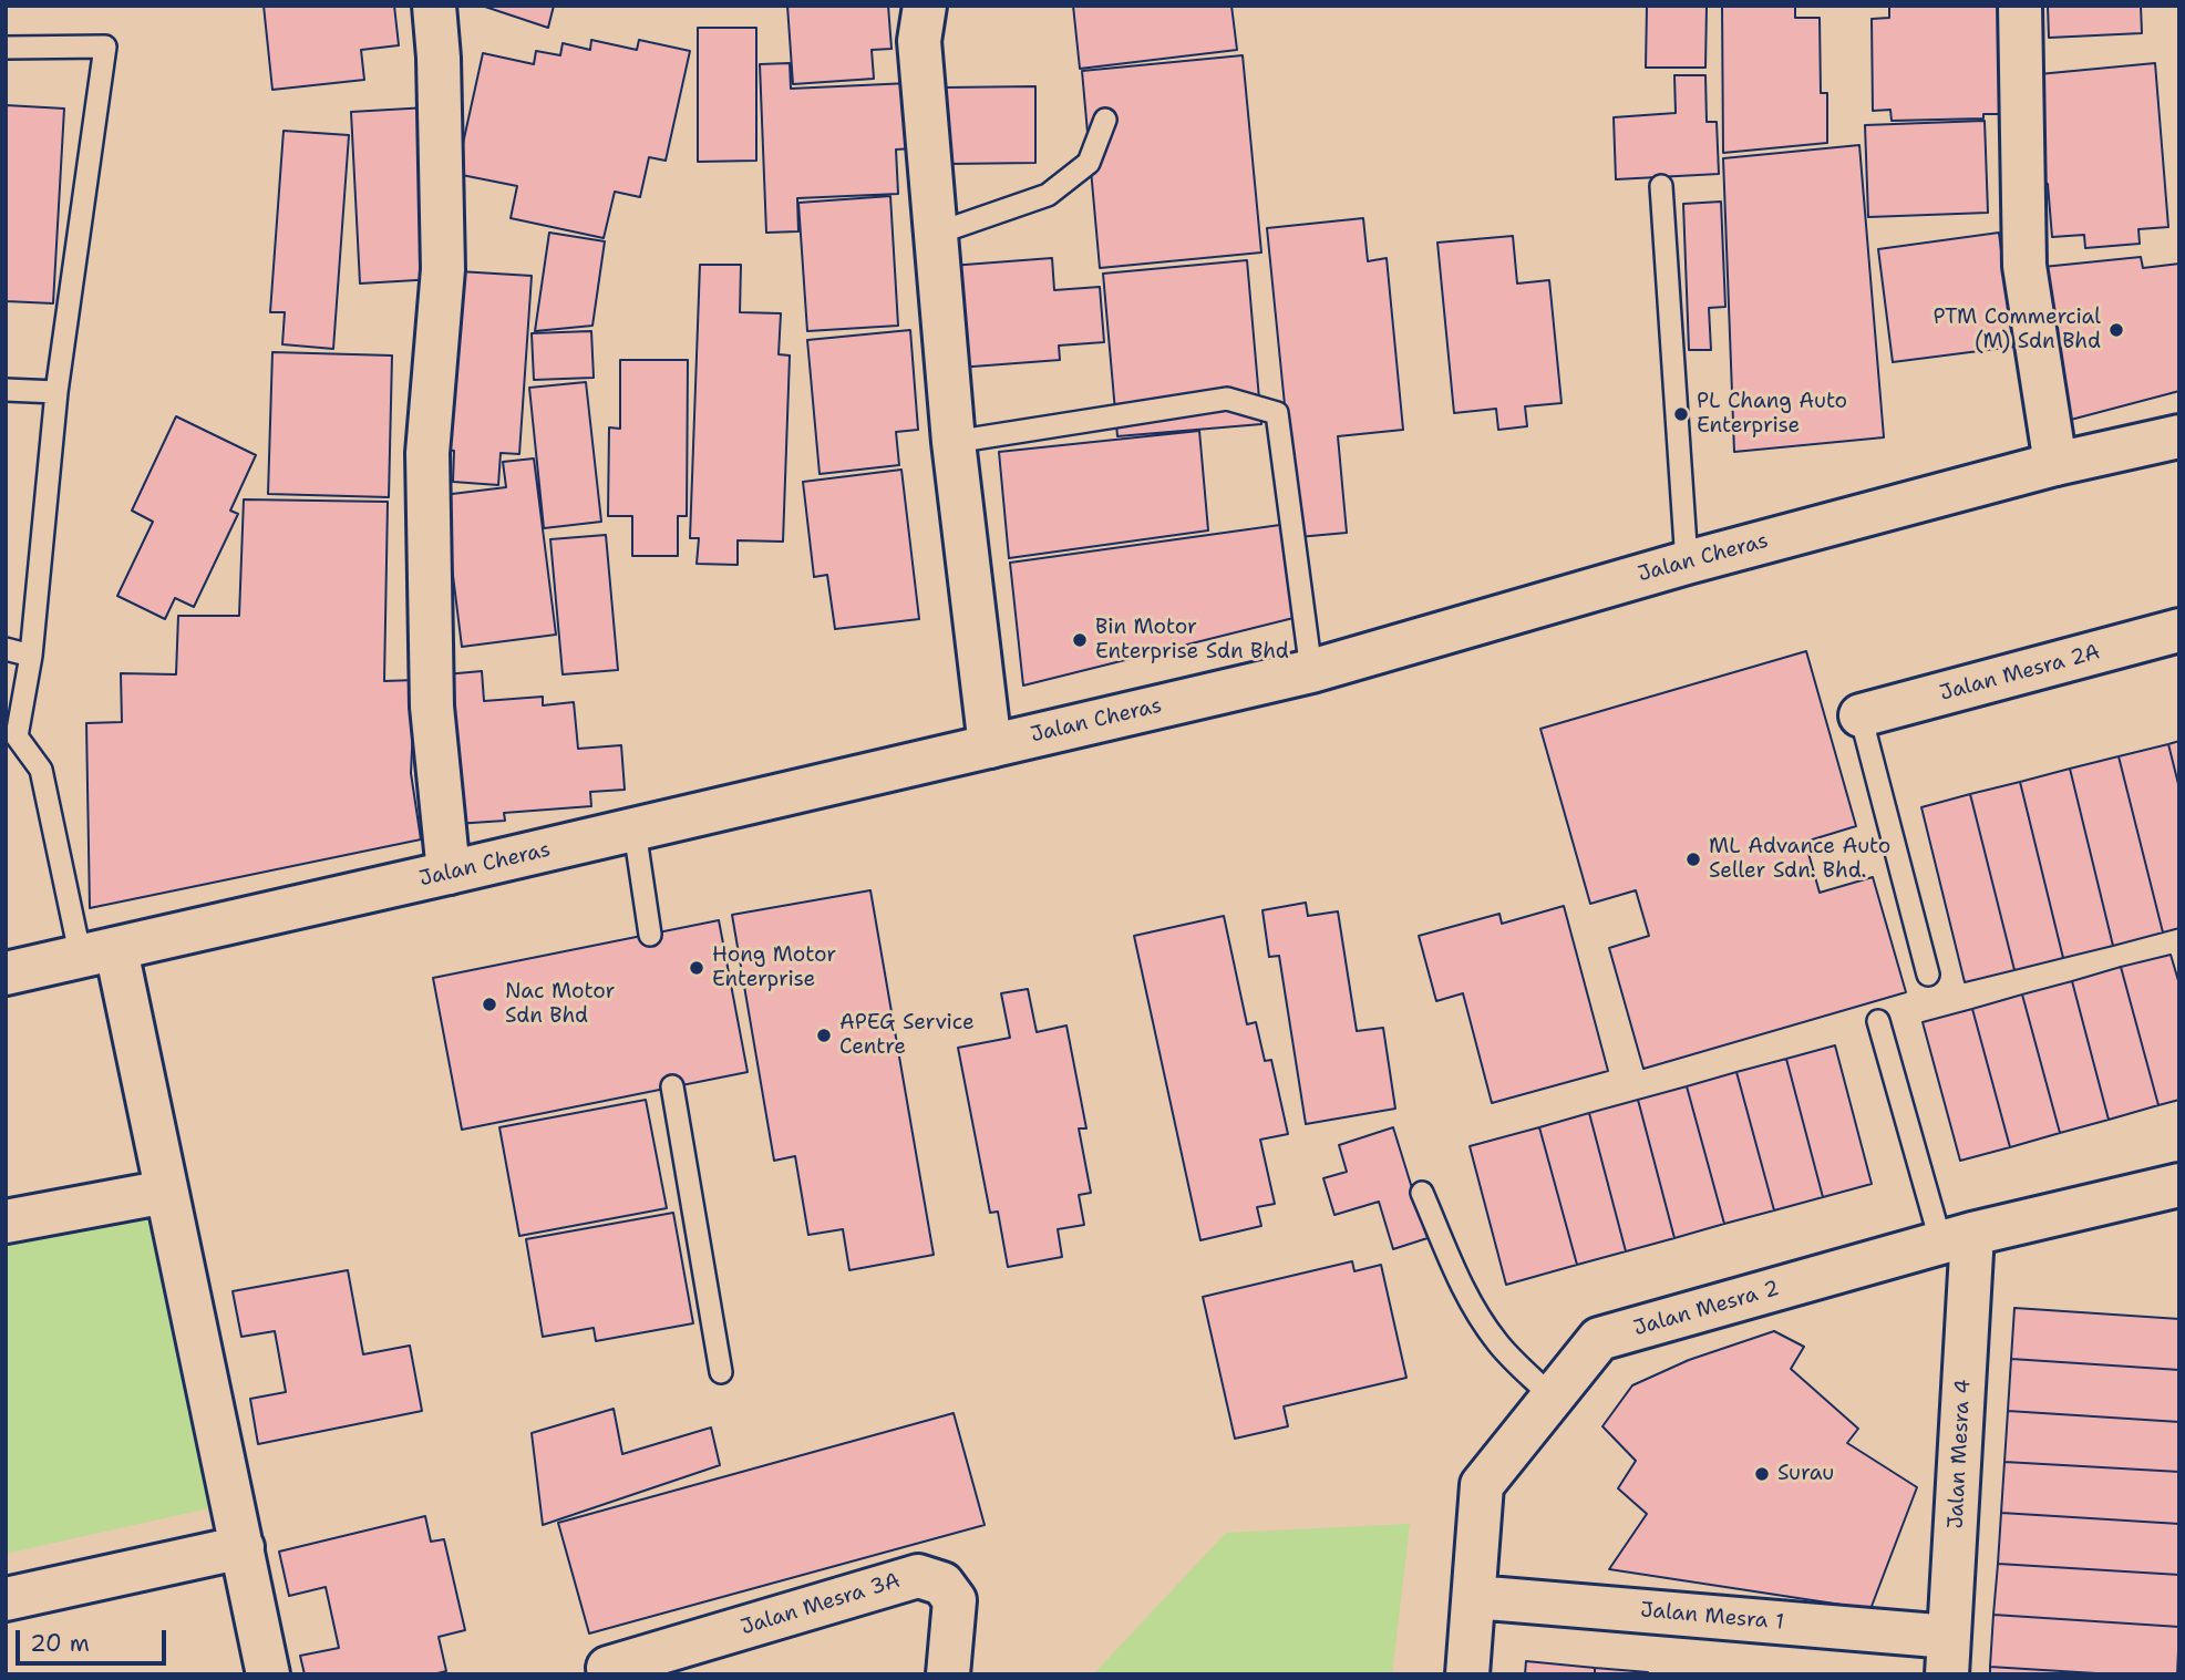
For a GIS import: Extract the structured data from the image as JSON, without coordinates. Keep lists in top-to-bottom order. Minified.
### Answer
{"streets":{"street":["Jalan Cheras","Jalan Mesra 2A","Jalan Mesra 2","Jalan Mesra 4","Jalan Mesra 3A","Jalan Mesra 1"]},"crossings":[["Jalan Mesra 2","Jalan Mesra 4"],["Jalan Mesra 2","Jalan Mesra 1"],["Jalan Mesra 4","Jalan Mesra 1"]],"places":["PTM Commercial (M) Sdn Bhd","PL Chang Auto Enterprise","Bin Motor Enterprise Sdn Bhd","ML Advance Auto Seller Sdn. Bhd.","Hong Motor Enterprise","Nac Motor Sdn Bhd","APEG Service Centre","Surau"],"scale_bar":"20 m"}
